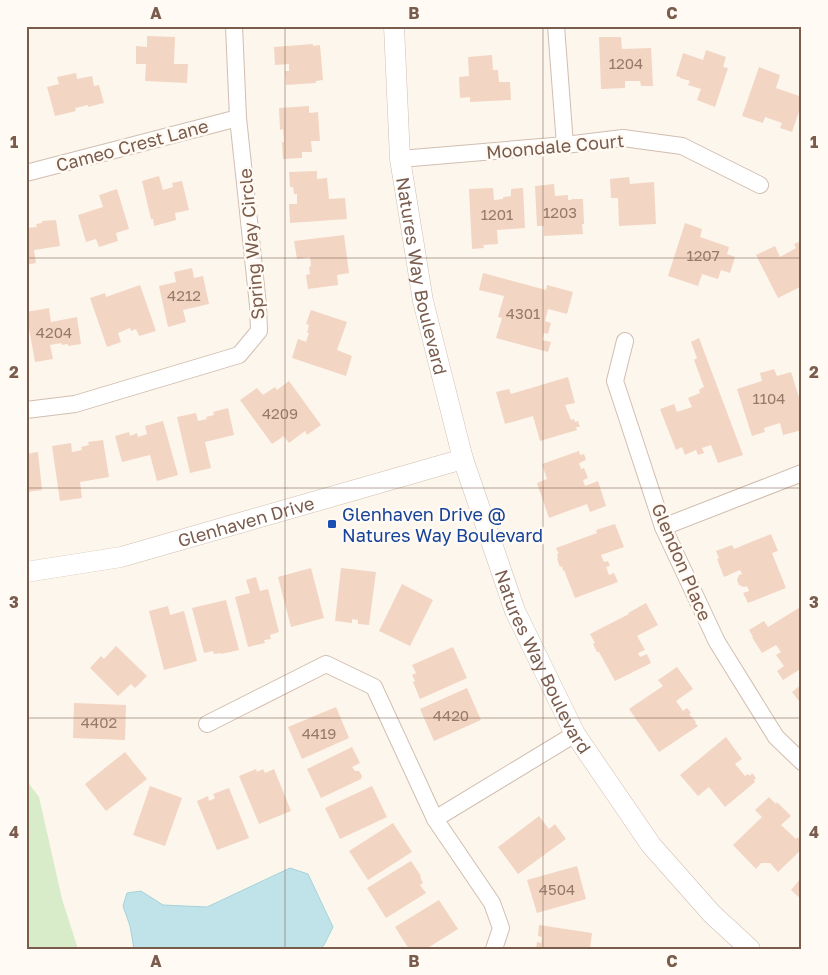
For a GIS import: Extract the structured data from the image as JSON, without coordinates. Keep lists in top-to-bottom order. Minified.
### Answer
{"streets":{"street":["Cameo Crest Lane","Moondale Court","Spring Way Circle","Natures Way Boulevard","Glenhaven Drive","Glendon Place"]},"crossings":[["Cameo Crest Lane","Spring Way Circle"],["Moondale Court","Natures Way Boulevard"],["Natures Way Boulevard","Glenhaven Drive"]],"places":{"transit":["Glenhaven Drive @ Natures Way Boulevard"]},"house_numbers":["1204","1203","1201","1207","4212","4301","4204","1104","4209","4420","4402","4419","4504"],"grid":{"columns":["A","B","C"],"rows":["1","2","3","4"]}}
